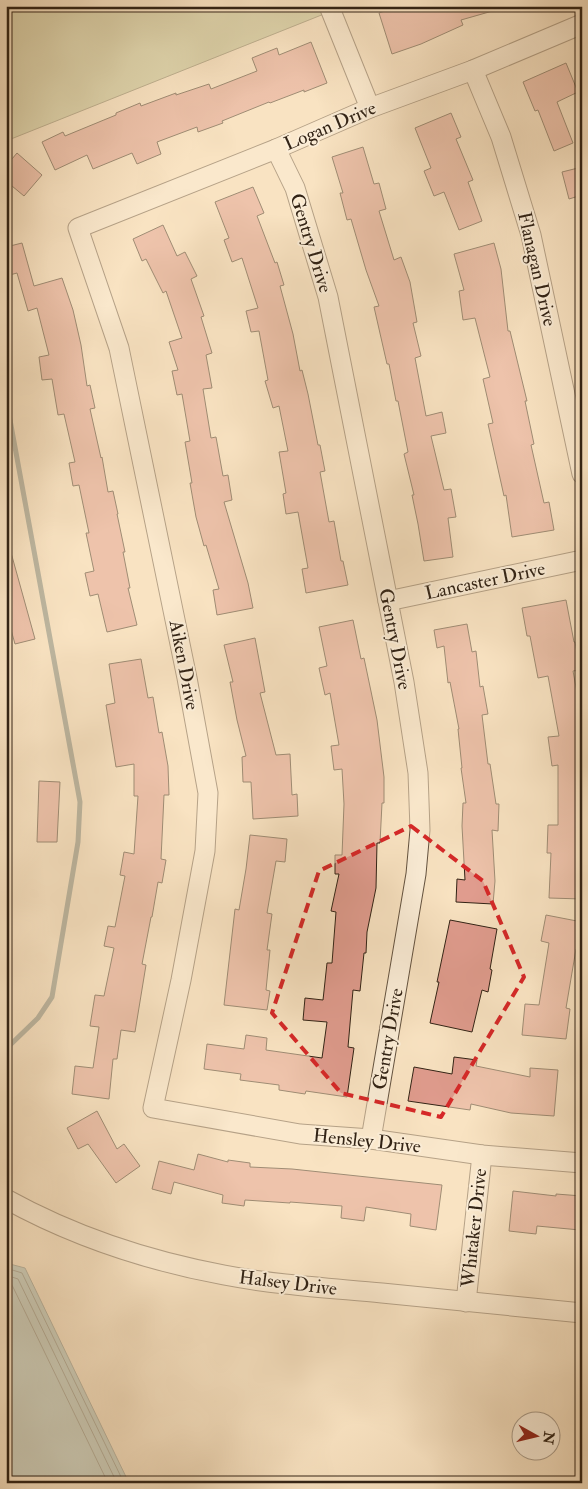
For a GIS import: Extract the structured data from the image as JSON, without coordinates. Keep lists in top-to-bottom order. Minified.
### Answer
{"streets":{"street":["Logan Drive","Gentry Drive","Flanagan Drive","Lancaster Drive","Aiken Drive","Hensley Drive","Whitaker Drive","Halsey Drive"]},"crossings":[["Logan Drive","Gentry Drive"],["Logan Drive","Flanagan Drive"],["Logan Drive","Aiken Drive"],["Gentry Drive","Lancaster Drive"],["Gentry Drive","Hensley Drive"],["Aiken Drive","Hensley Drive"],["Hensley Drive","Whitaker Drive"],["Whitaker Drive","Halsey Drive"]],"north":"right"}
